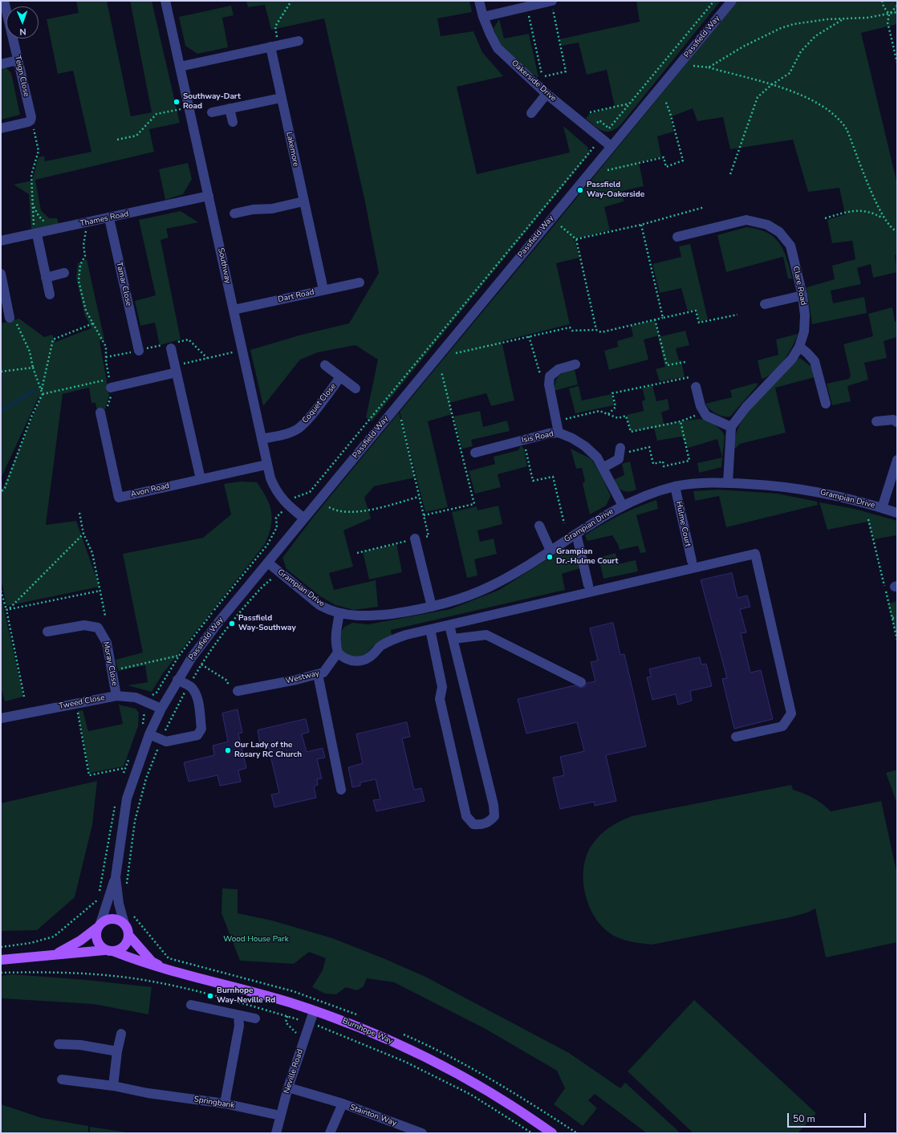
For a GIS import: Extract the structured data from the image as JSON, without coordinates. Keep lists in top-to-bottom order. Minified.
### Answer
{"streets":{"main road":["Burnhope Way"],"street":["Passfield Way","Teign Close","Oakerside Drive","Lakemore","Thames Road","Southway","Tamar Close","Clare Road","Dart Road","Coquet Close","Isis Road","Avon Road","Grampian Drive","Hulme Court","Moray Close","Westway","Tweed Close","Neville Road","Springbank","Stainton Way"]},"crossings":[["Passfield Way","Oakerside Drive"],["Passfield Way","Southway"],["Passfield Way","Grampian Drive"],["Passfield Way","Tweed Close"],["Passfield Way","Burnhope Way"],["Lakemore","Dart Road"],["Thames Road","Southway"],["Thames Road","Tamar Close"],["Southway","Dart Road"],["Southway","Coquet Close"],["Southway","Avon Road"],["Isis Road","Grampian Drive"],["Grampian Drive","Hulme Court"],["Moray Close","Tweed Close"],["Burnhope Way","Neville Road"],["Neville Road","Springbank"],["Neville Road","Stainton Way"]],"parks":["Wood House Park"],"places":["Southway-Dart Road","Passfield Way-Oakerside","Grampian Dr.-Hulme Court","Passfield Way-Southway","Our Lady of the Rosary RC Church","Burnhope Way-Neville Rd"],"scale_bar":"50 m","north":"bottom"}
